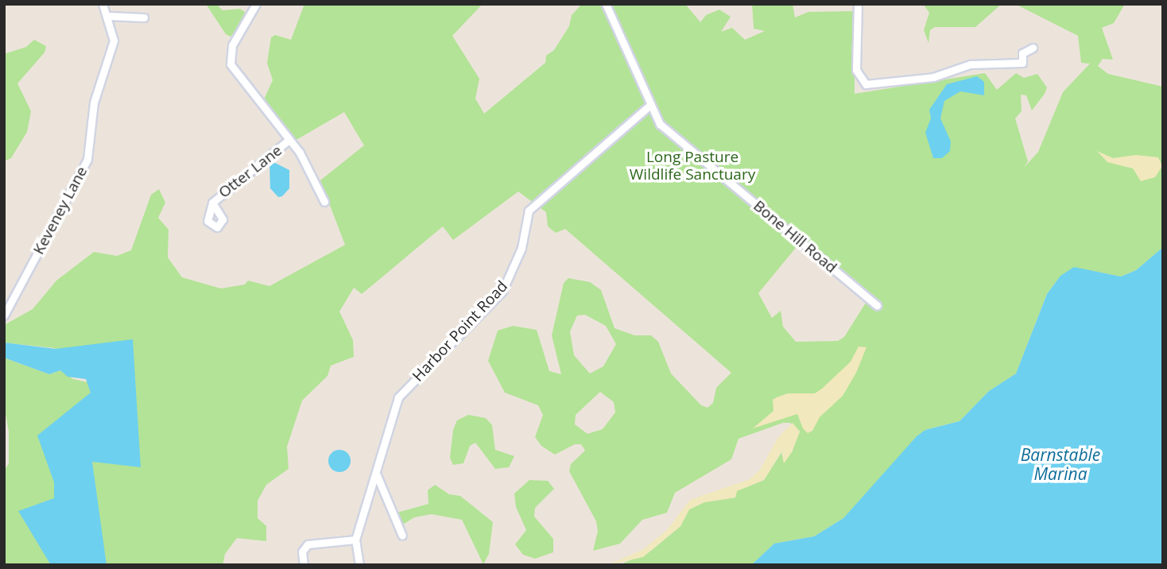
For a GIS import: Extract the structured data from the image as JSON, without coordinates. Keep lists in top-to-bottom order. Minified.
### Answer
{"streets":{"street":["Otter Lane","Keveney Lane","Bone Hill Road","Harbor Point Road"]},"crossings":[["Bone Hill Road","Harbor Point Road"]],"water":["Barnstable Marina"],"parks":["Long Pasture Wildlife Sanctuary"]}
